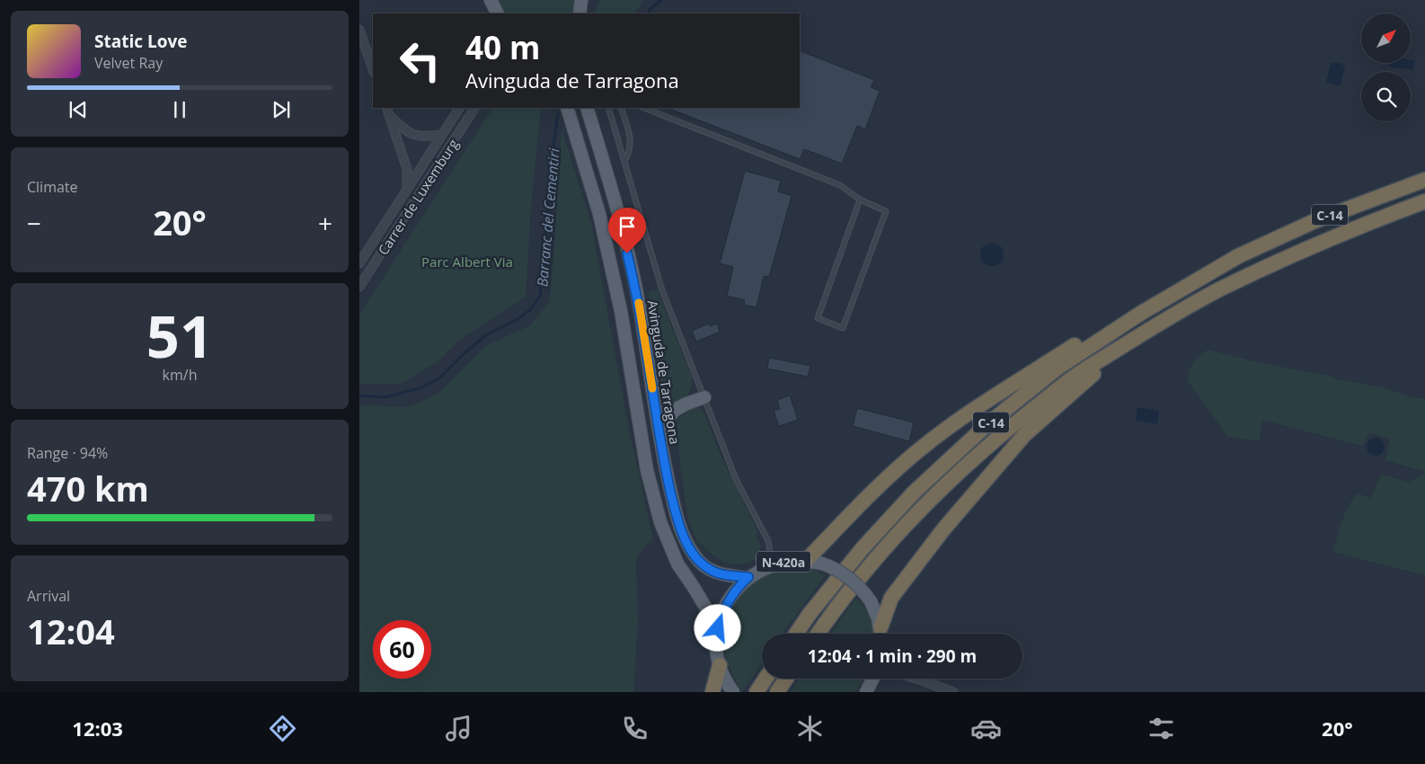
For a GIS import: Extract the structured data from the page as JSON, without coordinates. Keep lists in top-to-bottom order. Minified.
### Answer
{"streets":{"highway":["C-14"],"main road":["Avinguda de Tarragona","N-420a"],"street":["Carrer de Luxemburg"]},"crossings":[["Avinguda de Tarragona","N-420a"]],"water":["Barranc del Cementiri"],"parks":["Parc Albert Via"],"north":"top right","page":{"turn":["40 m","Avinguda de Tarragona"],"song":["Static Love","Velvet Ray"],"tile":["Climate",["51","km/h"],["Range · 94%","470 km"],["Arrival","12:04"]],"heat":["−","20°","+"],"limit":"60","trip":"12:04 · 1 min · 290 m","tabs":["12:03","20°"]}}
